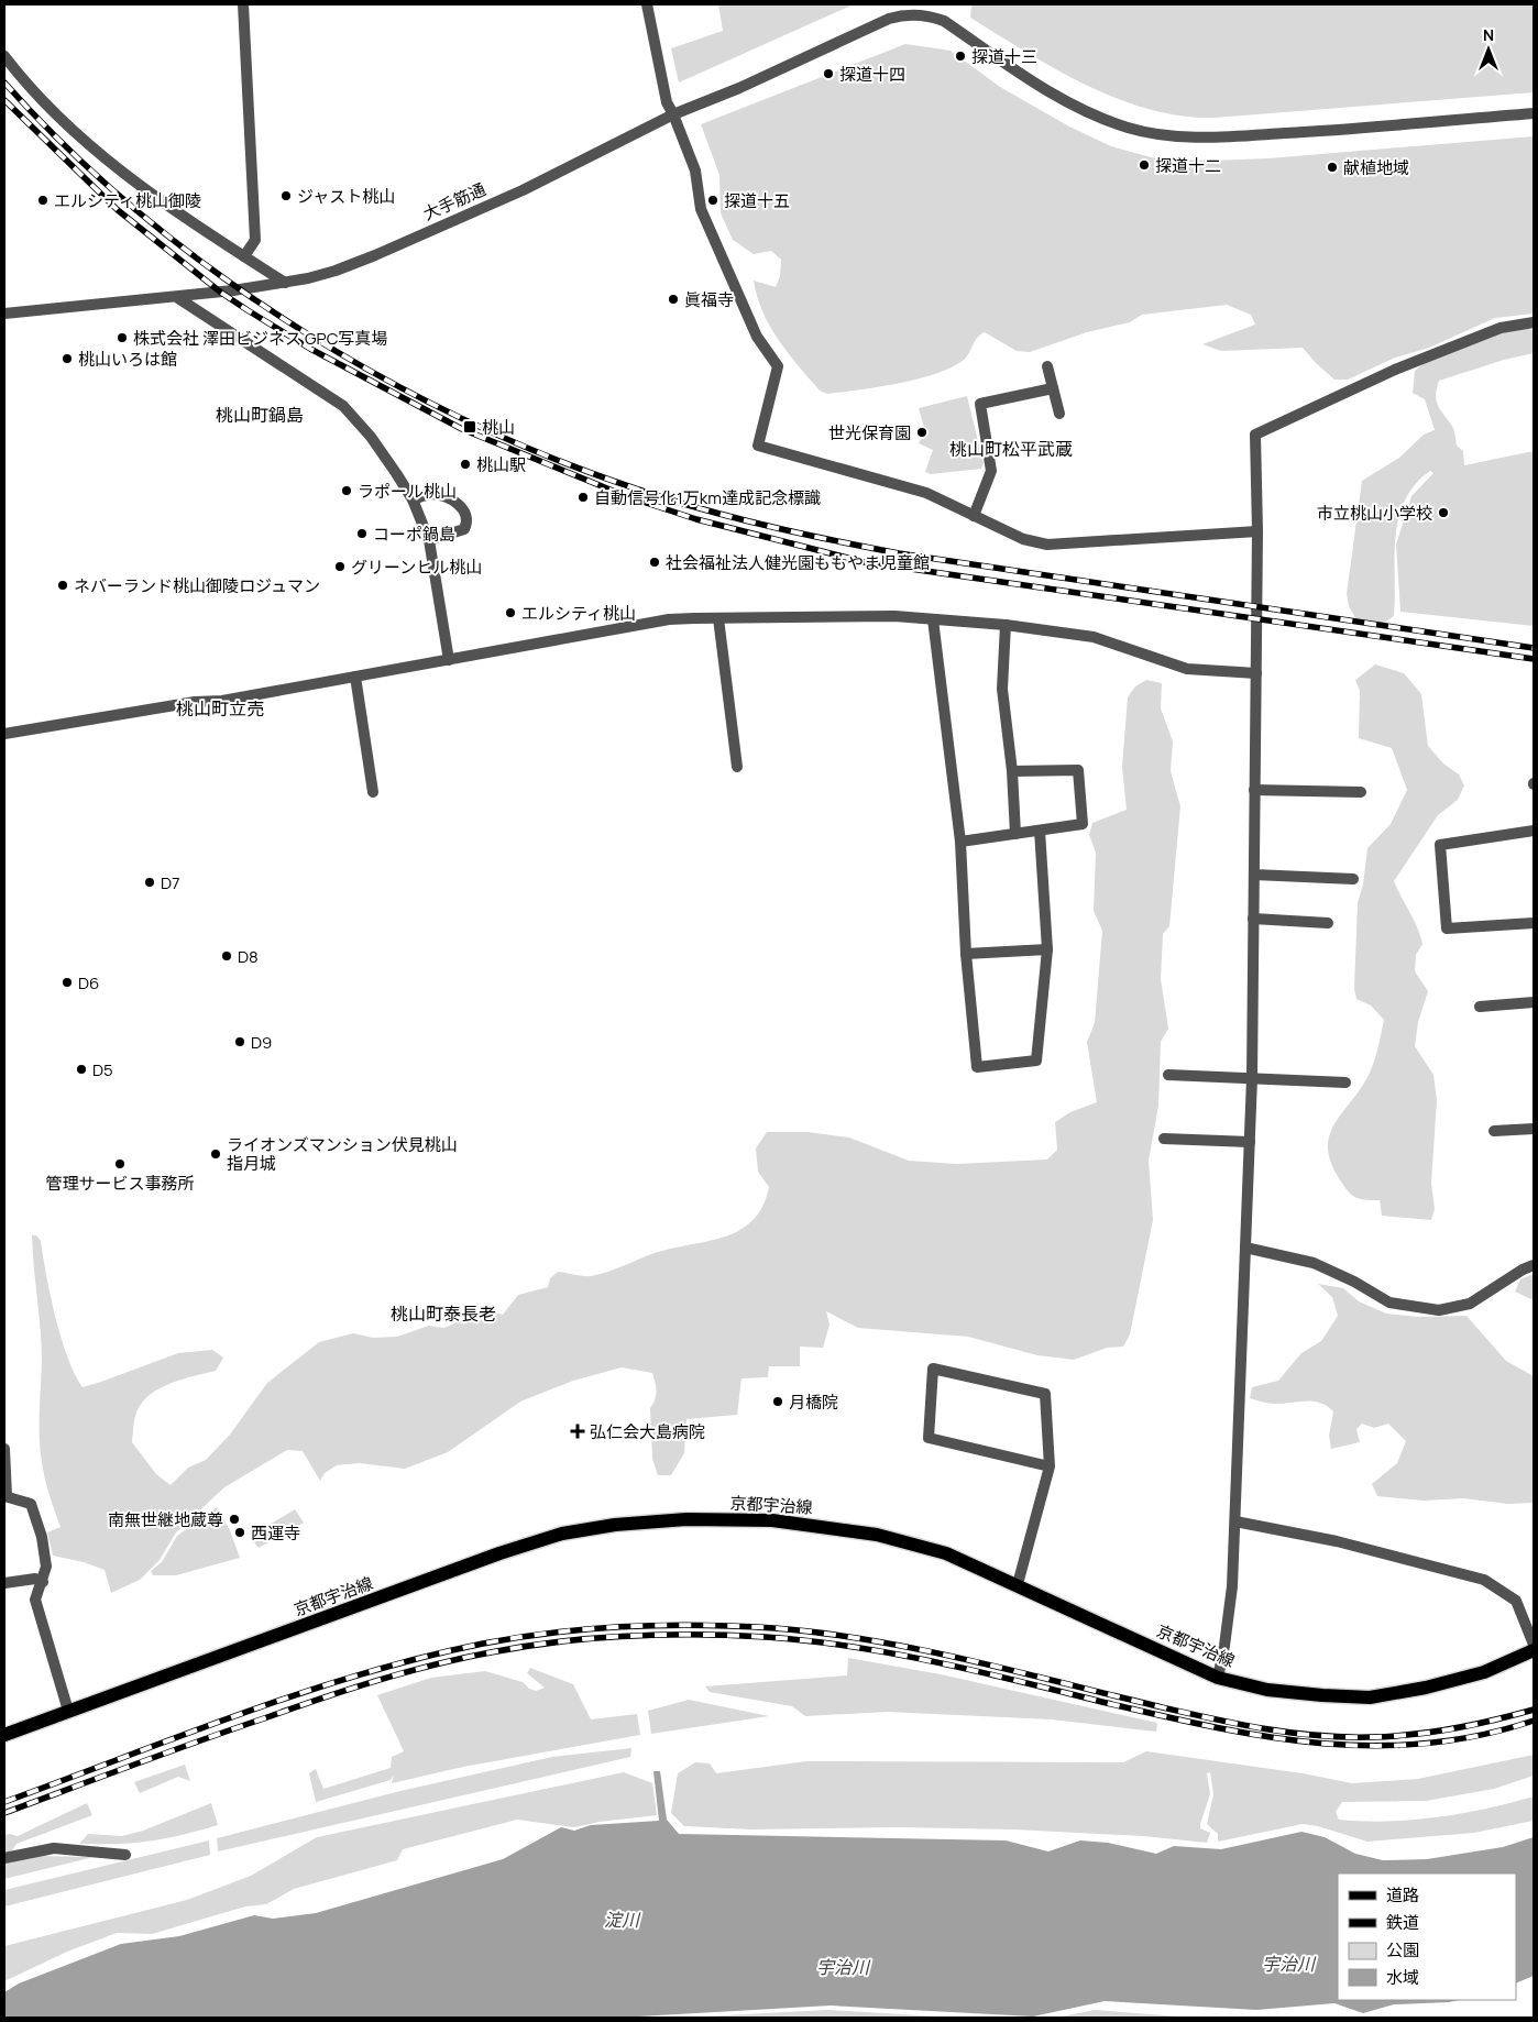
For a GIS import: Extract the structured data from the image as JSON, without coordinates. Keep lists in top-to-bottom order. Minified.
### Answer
{"streets":{"main road":["京都宇治線"],"street":["大手筋通"]},"districts":["桃山町鍋島","桃山町松平武蔵","桃山町立売","桃山町泰長老"],"water":["淀川","宇治川"],"places":{"other":["探道十三","探道十四","探道十二","献植地域","ジャスト桃山","エルシティ桃山御陵","探道十五","眞福寺","株式会社 澤田ビジネス GPC写真場","桃山いろは館","世光保育園","桃山駅","ラポール桃山","自動信号化1万km達成記念標識","市立桃山小学校","コーポ鍋島","社会福祉法人健光園ももやま児童館","グリーンヒル桃山","ネバーランド桃山御陵ロジュマン","エルシティ桃山","D7","D8","D6","D9","D5","ライオンズマンション伏見桃山 指月城","管理サービス事務所","月橋院","南無世継地蔵尊","西運寺"],"transit":["桃山"],"health":["弘仁会大島病院"]},"legend":["道路","鉄道","公園","水域"],"north":"top"}
